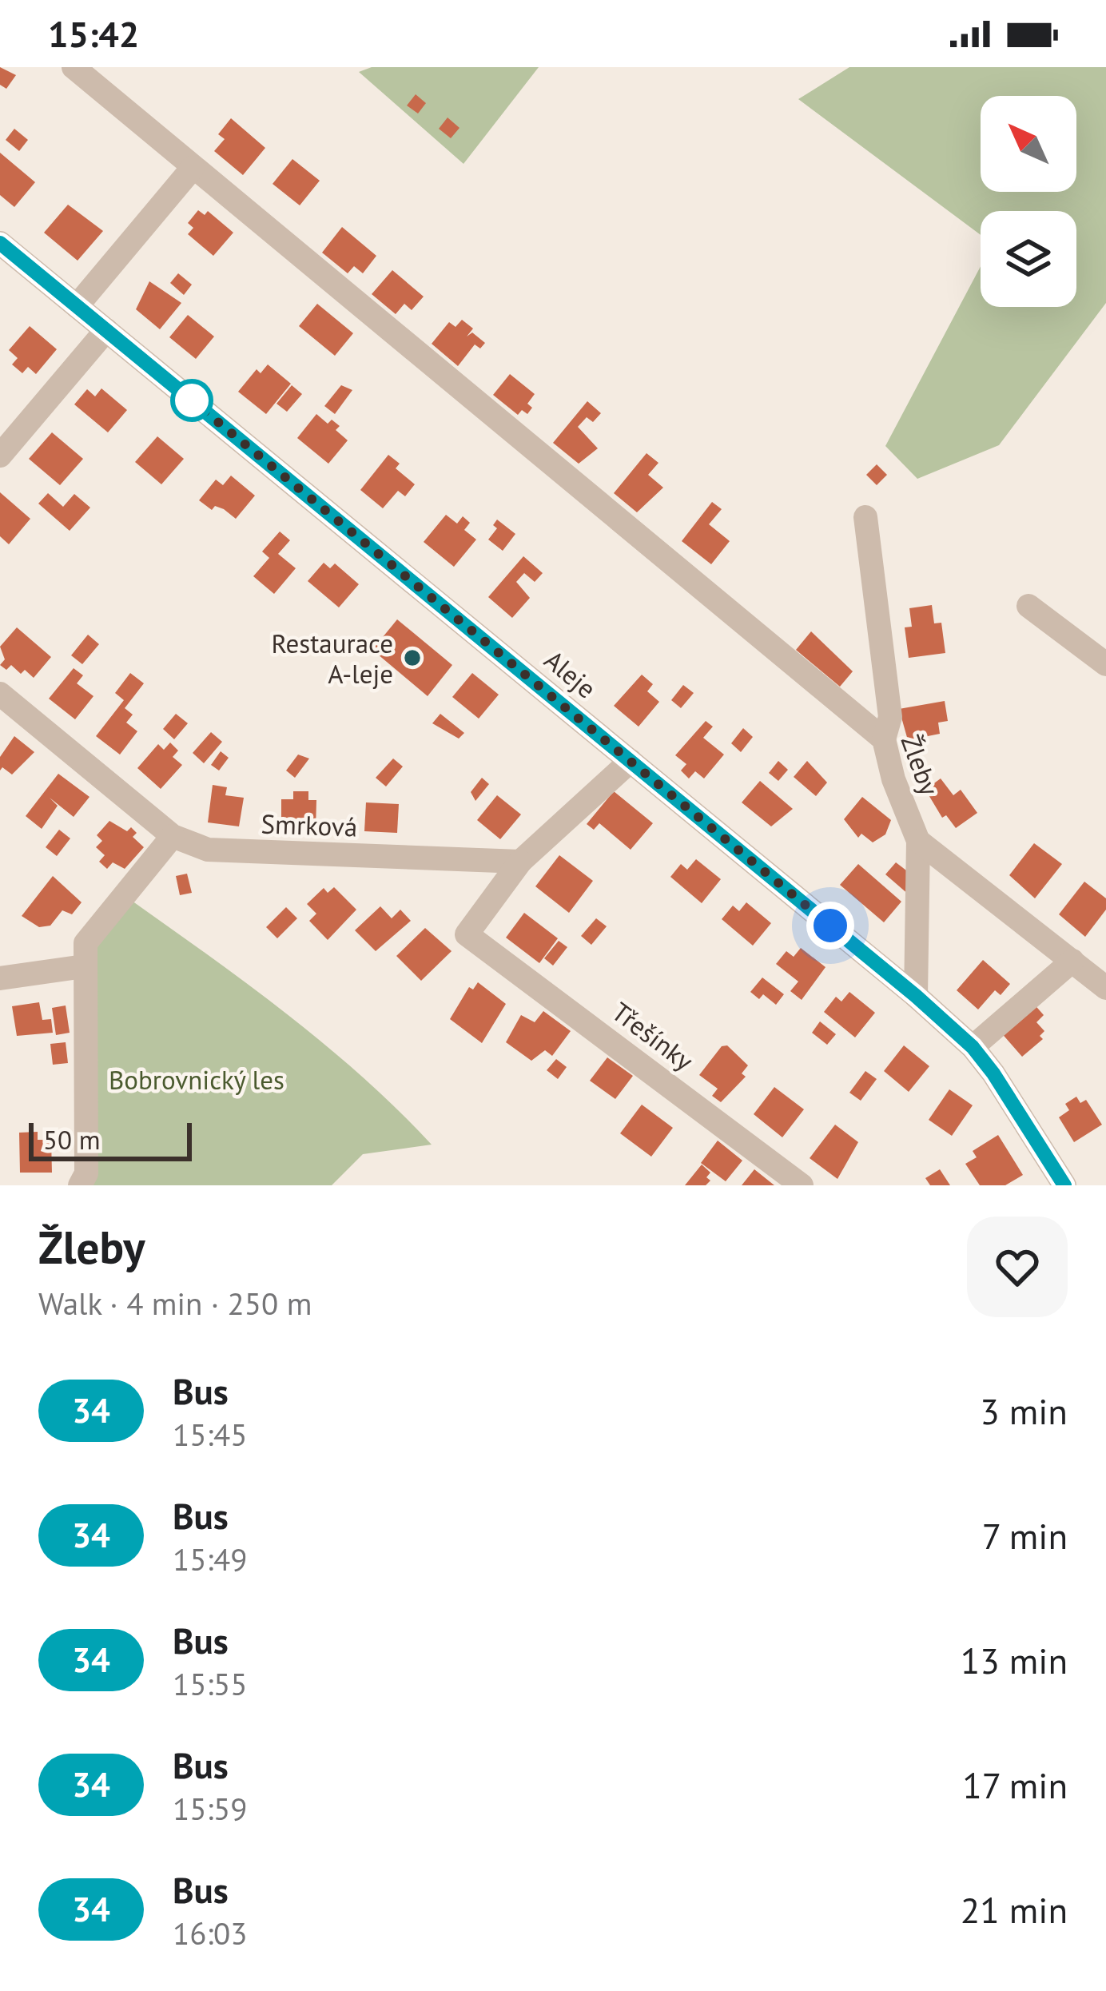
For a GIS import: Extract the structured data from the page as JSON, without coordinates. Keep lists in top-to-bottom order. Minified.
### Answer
{"streets":{"street":["Aleje","Žleby","Smrková","Třešínky"]},"crossings":[["Aleje","Žleby"],["Smrková","Třešínky"]],"parks":["Bobrovnický les"],"places":["Restaurace A-leje"],"lines":["bus line 34"],"scale_bar":"50 m","north":"top left","page":{"status":"15:42","scale":"50 m","heading":["Žleby","Walk · 4 min · 250 m"],"list":[{"mark":"34","name":"Bus","note":"15:45","value":"3 min"},{"mark":"34","name":"Bus","note":"15:49","value":"7 min"},{"mark":"34","name":"Bus","note":"15:55","value":"13 min"},{"mark":"34","name":"Bus","note":"15:59","value":"17 min"},{"mark":"34","name":"Bus","note":"16:03","value":"21 min"}]}}
